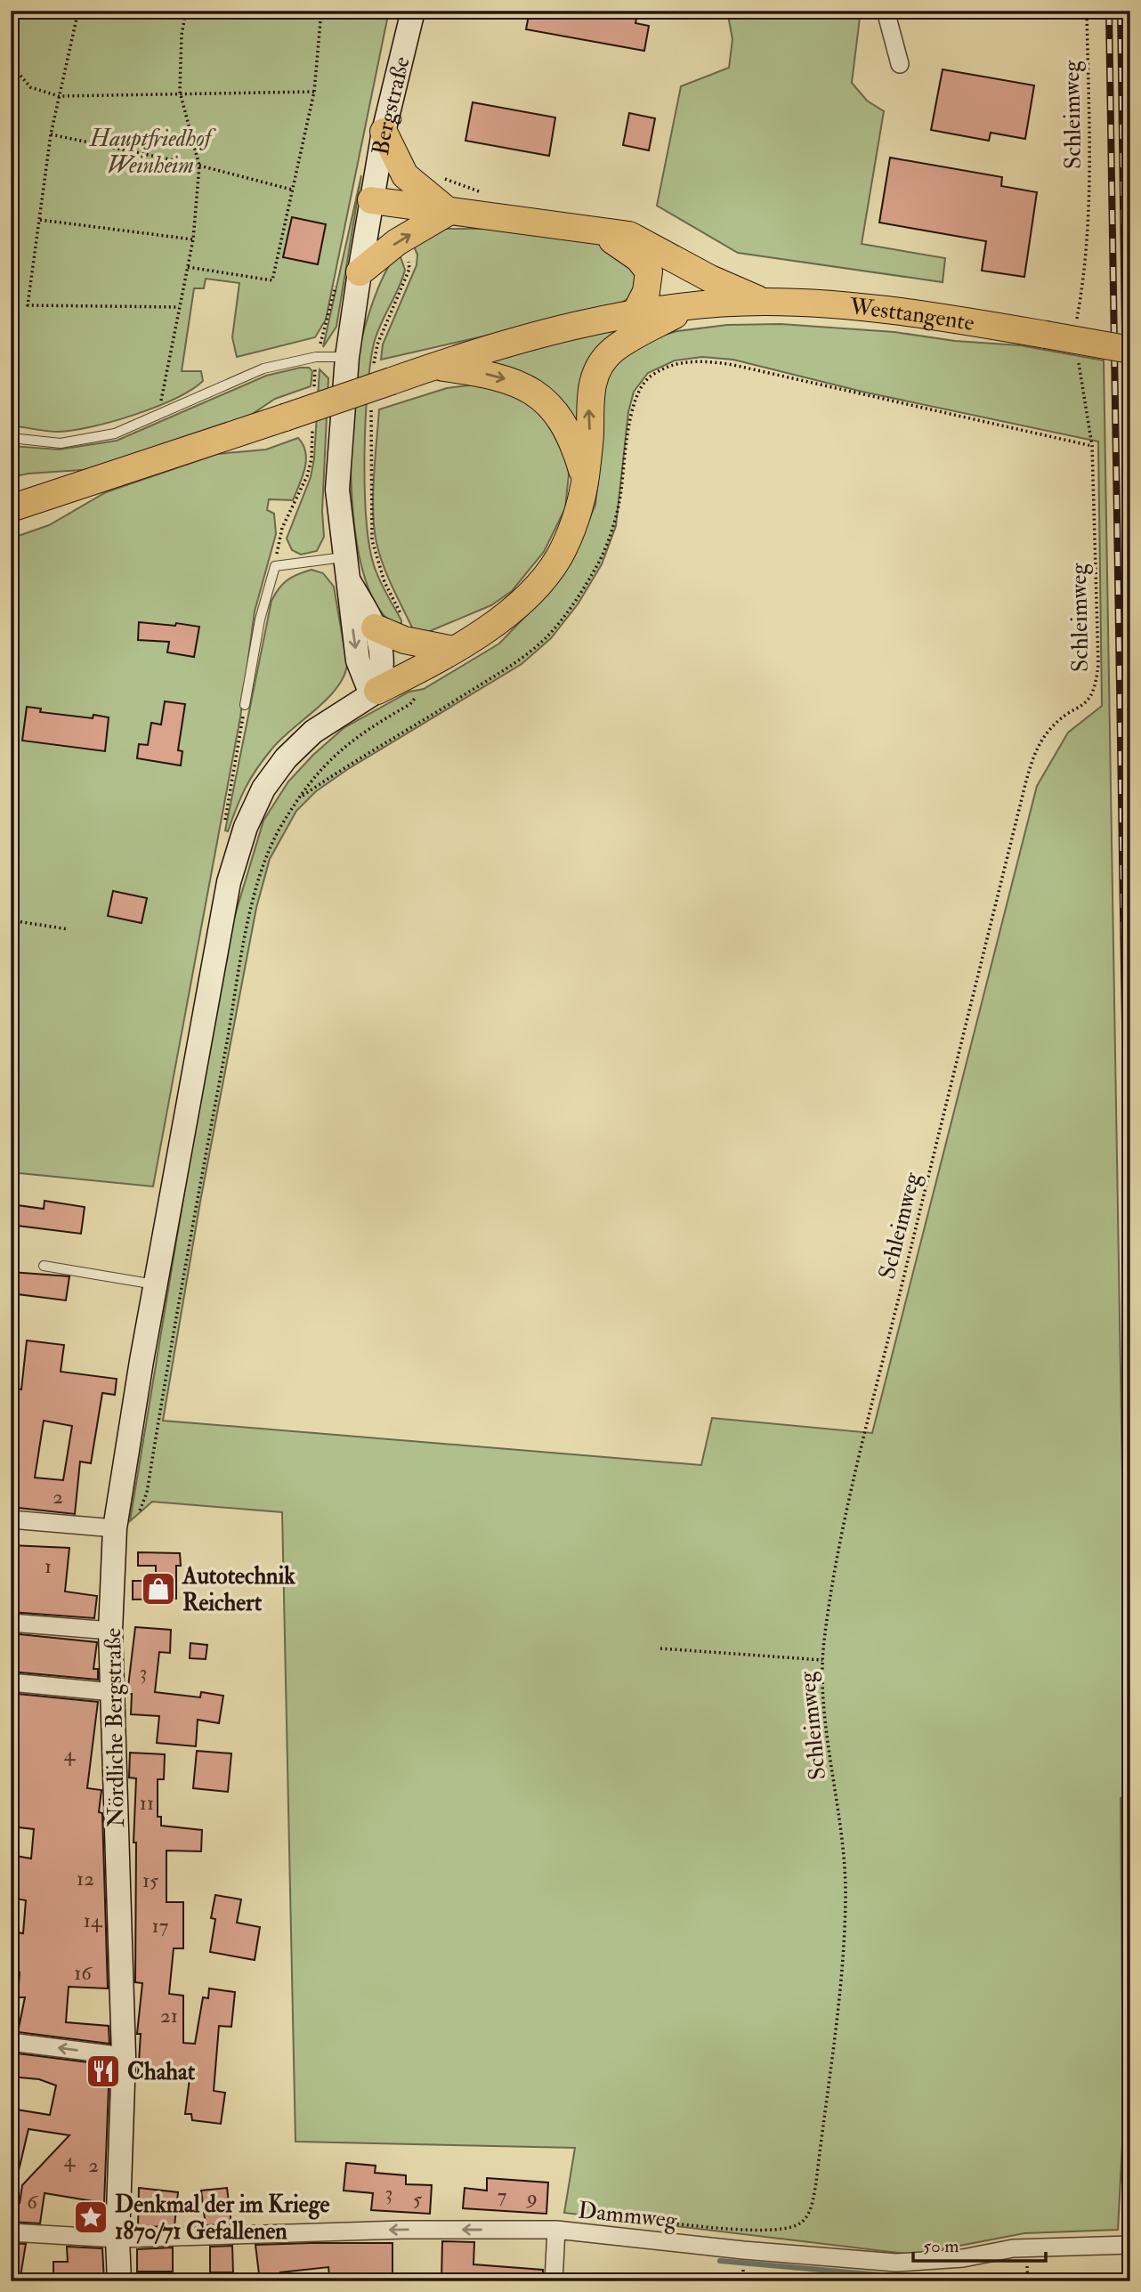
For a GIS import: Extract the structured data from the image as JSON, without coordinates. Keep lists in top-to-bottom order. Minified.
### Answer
{"streets":{"main road":["Bergstraße","Westtangente","Nördliche Bergstraße"],"street":["Dammweg"],"path":["Schleimweg"]},"crossings":[["Nördliche Bergstraße","Dammweg"]],"one_way":["Dammweg"],"parks":["Hauptfriedhof Weinheim"],"places":{"shop":["Autotechnik Reichert"],"restaurant":["Chahat"],"place":["Denkmal der im Kriege 1870/71 Gefallenen"]},"house_numbers":["2","1","3","4","11","12","15","14","17","16","21","4","2","3","7","9","5","6"],"scale_bar":"50 m"}
